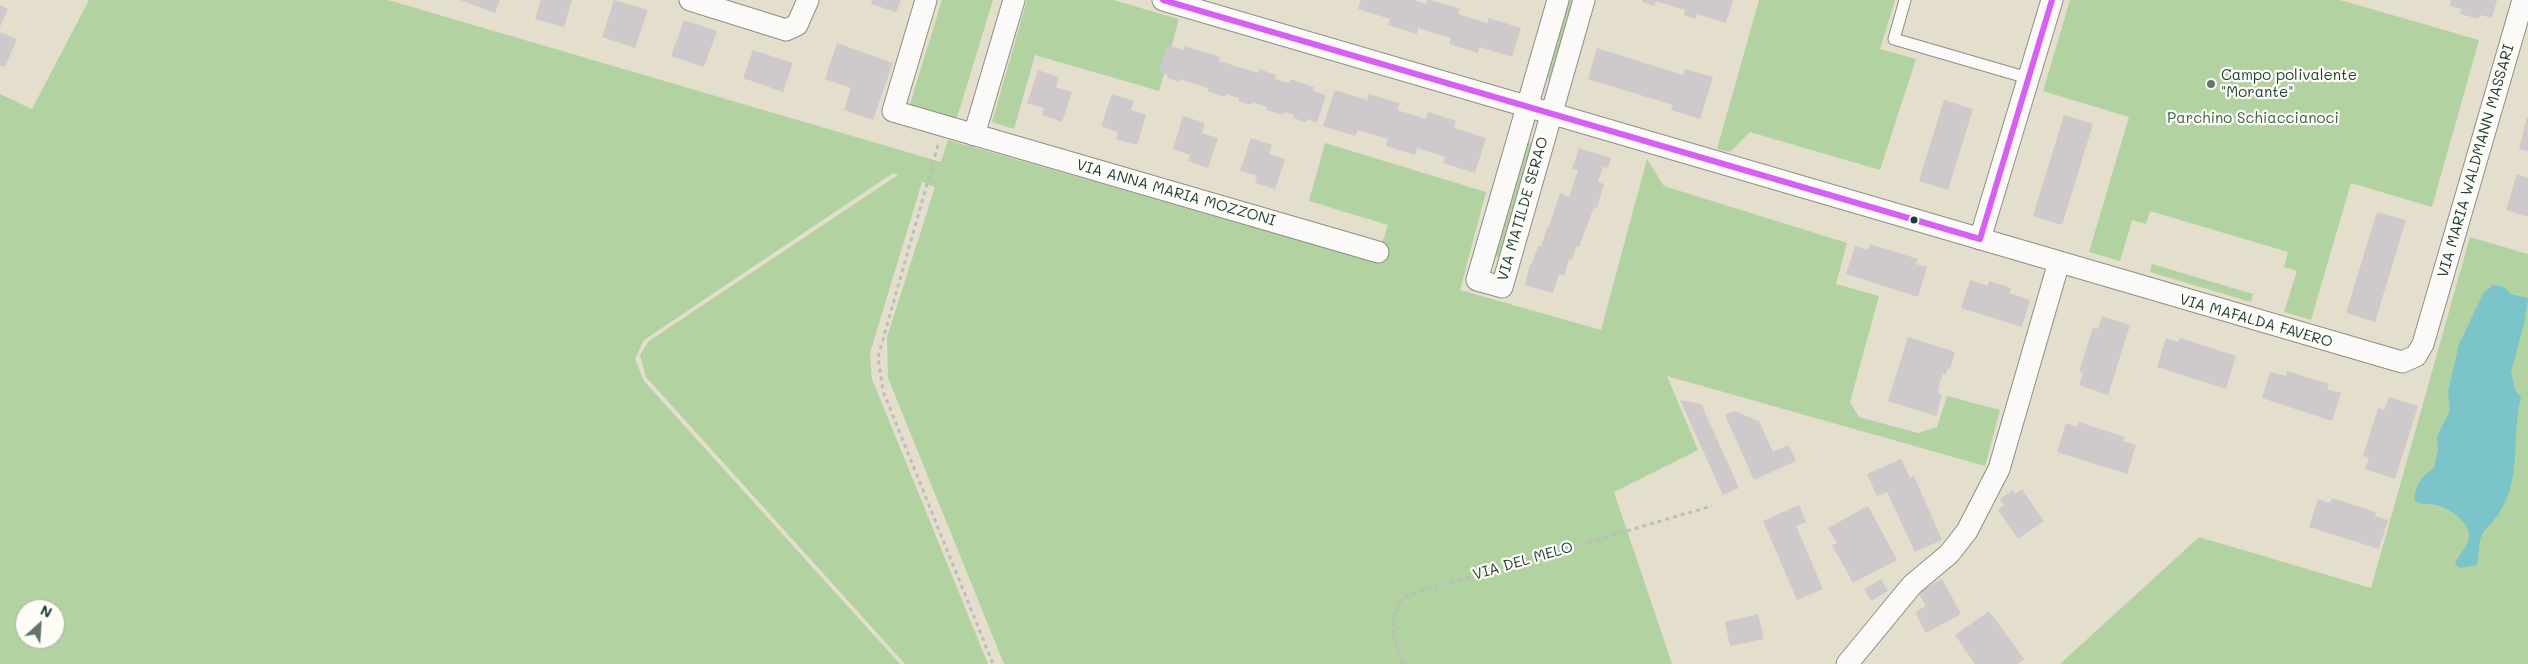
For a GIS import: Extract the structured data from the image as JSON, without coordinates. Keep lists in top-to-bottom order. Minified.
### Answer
{"streets":{"street":["VIA MARIA WALDMANN MASSARI","VIA ANNA MARIA MOZZONI","VIA MATILDE SERAO","VIA MAFALDA FAVERO"],"path":["VIA DEL MELO"]},"crossings":[["VIA MARIA WALDMANN MASSARI","VIA MAFALDA FAVERO"],["VIA MATILDE SERAO","VIA MAFALDA FAVERO"]],"parks":["Parchino Schiaccianoci"],"places":["Campo polivalente \"Morante\""],"north":"top right"}
